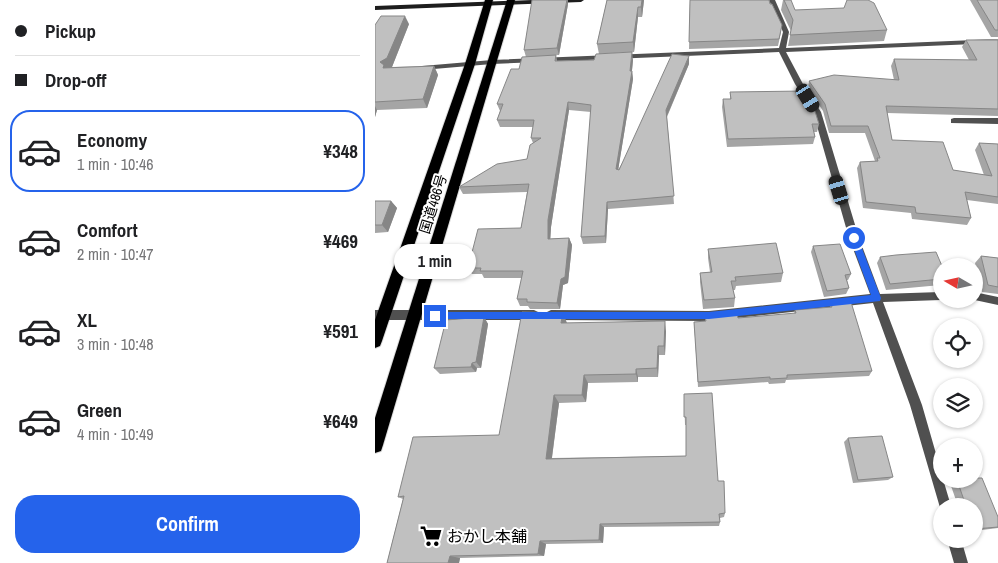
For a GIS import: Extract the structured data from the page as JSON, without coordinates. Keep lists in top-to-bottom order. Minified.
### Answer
{"streets":{"highway":["国道486号"]},"places":{"supermarket":["おかし本舗"]},"north":"left","page":{"banner":["Pickup","Drop-off"],"list":[{"name":"Economy","note":"1 min · 10:46","value":"¥348"},{"name":"Comfort","note":"2 min · 10:47","value":"¥469"},{"name":"XL","note":"3 min · 10:48","value":"¥591"},{"name":"Green","note":"4 min · 10:49","value":"¥649"}],"bubble":"1 min","map_buttons":["+","−"],"buttons":"Confirm"}}
